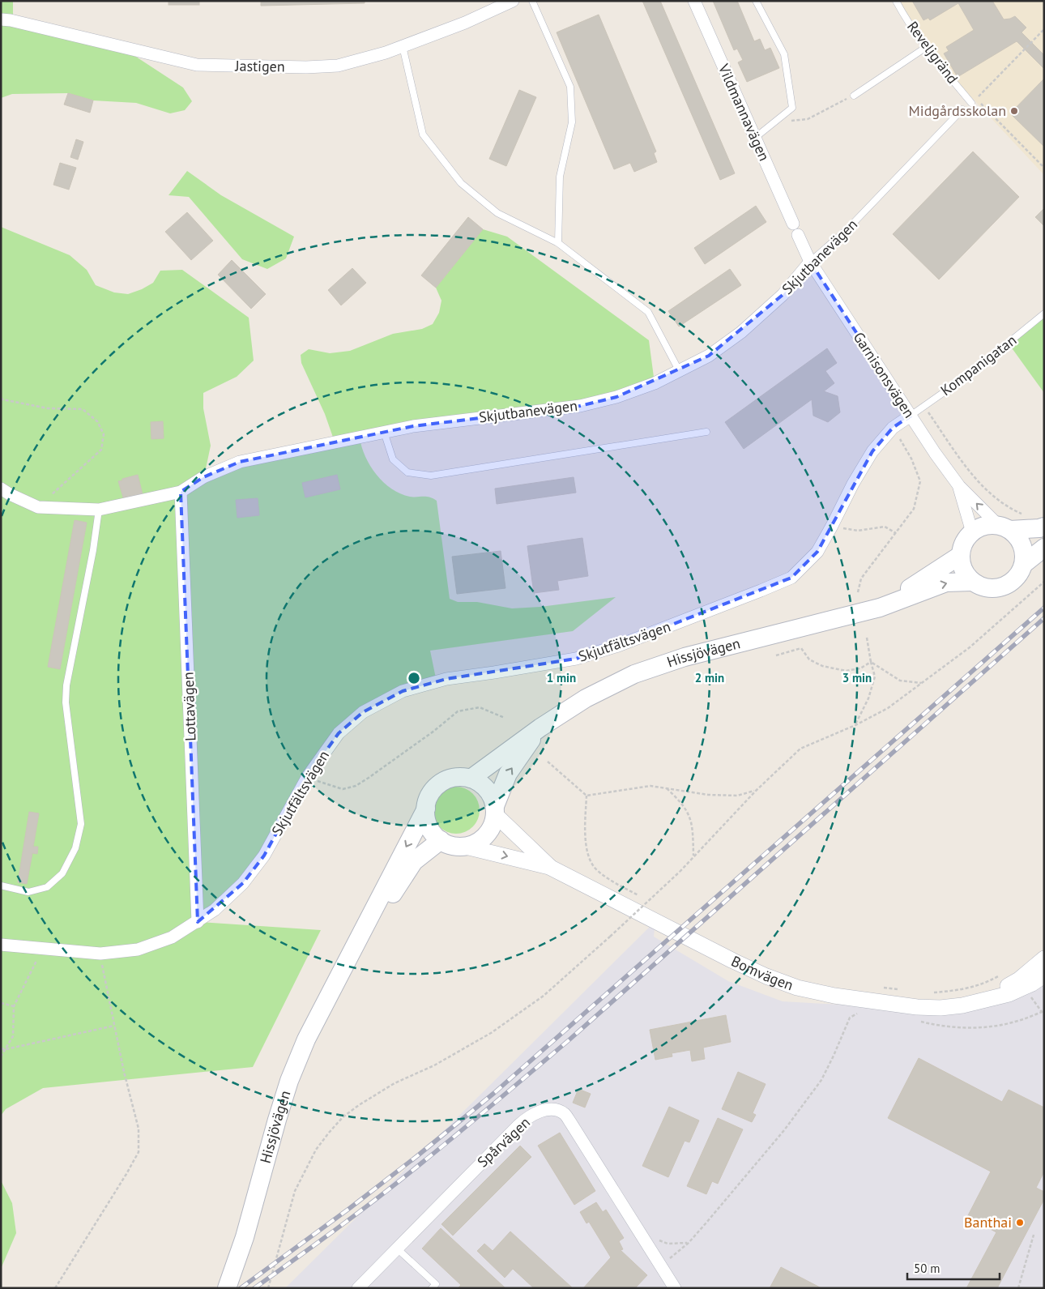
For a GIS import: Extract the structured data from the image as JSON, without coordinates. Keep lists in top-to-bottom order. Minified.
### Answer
{"streets":{"main road":["Hissjövägen"],"street":["Jastigen","Vildmannavägen","Skjutbanevägen","Garnisonsvägen","Skjutfältsvägen","Lottavägen","Bomvägen","Spårvägen"],"lane":["Reveljgränd","Kompanigatan"]},"crossings":[["Vildmannavägen","Skjutbanevägen"],["Vildmannavägen","Garnisonsvägen"],["Skjutbanevägen","Garnisonsvägen"],["Skjutbanevägen","Lottavägen"],["Kompanigatan","Garnisonsvägen"],["Kompanigatan","Skjutfältsvägen"],["Garnisonsvägen","Skjutfältsvägen"],["Garnisonsvägen","Hissjövägen"],["Skjutfältsvägen","Lottavägen"],["Hissjövägen","Bomvägen"]],"places":["Midgårdsskolan","Banthai"],"scale_bar":"50 m","rings":["1 min","2 min","3 min"]}
